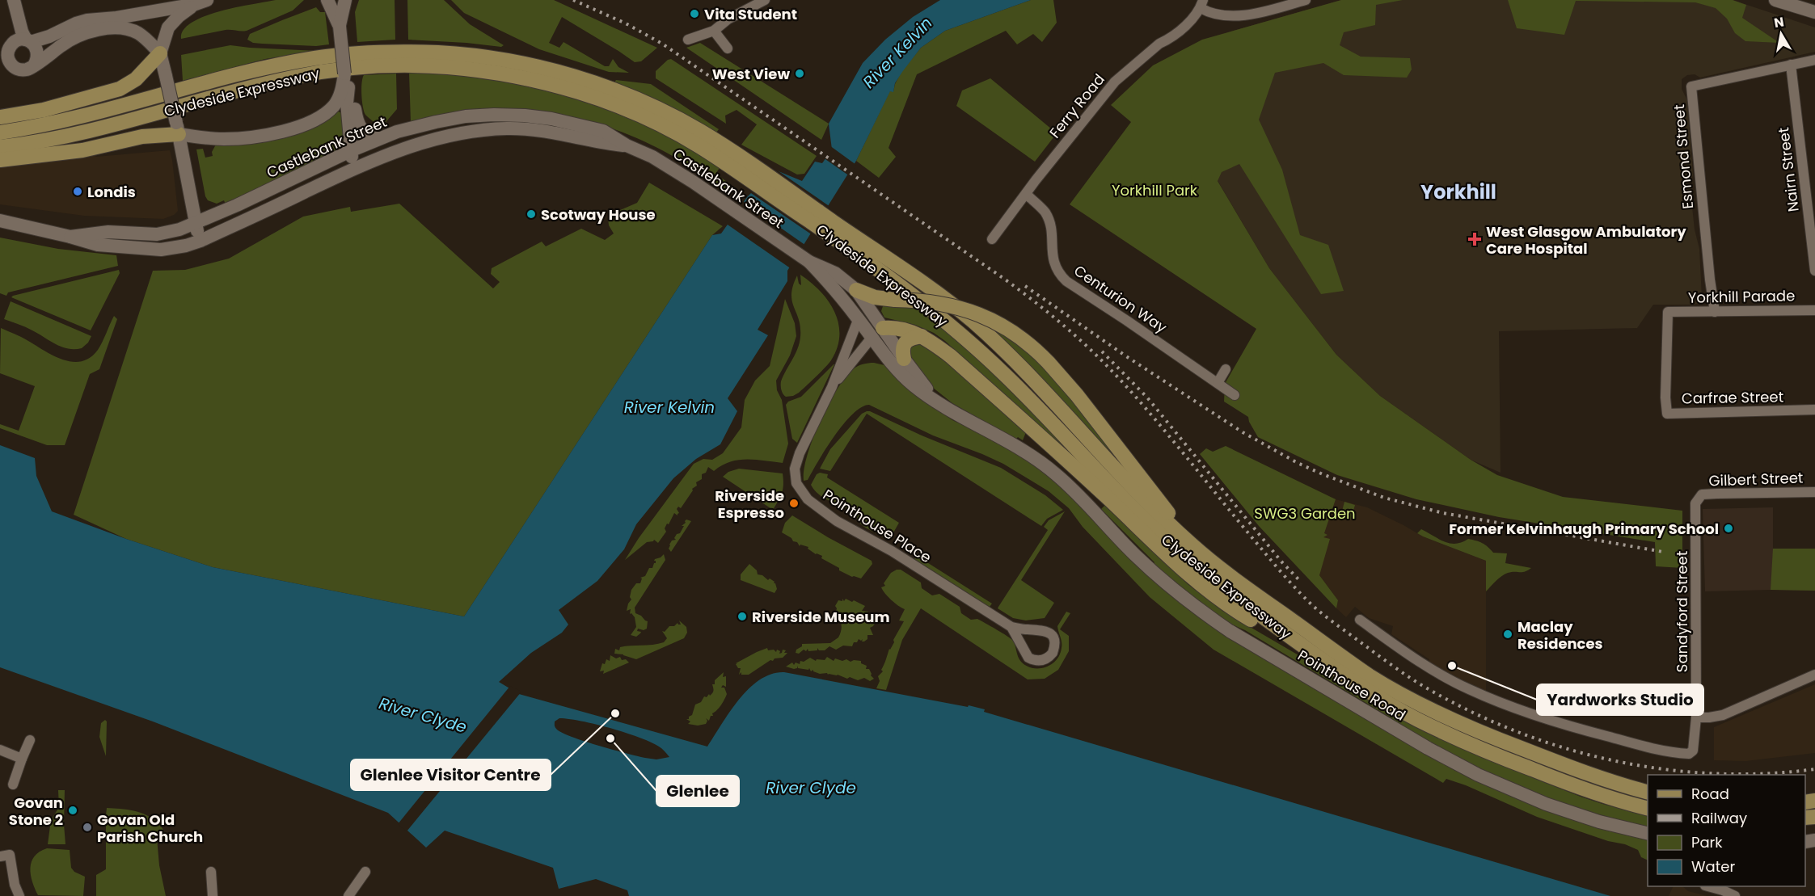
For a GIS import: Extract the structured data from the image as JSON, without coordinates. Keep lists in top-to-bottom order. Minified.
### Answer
{"streets":{"main road":["Clydeside Expressway","Castlebank Street","Pointhouse Road"],"street":["Ferry Road","Esmond Street","Nairn Street","Yorkhill Parade","Centurion Way","Carfrae Street","Gilbert Street","Pointhouse Place","Sandyford Street"]},"crossings":[["Ferry Road","Centurion Way"],["Castlebank Street","Pointhouse Place"],["Castlebank Street","Pointhouse Road"],["Esmond Street","Nairn Street"],["Esmond Street","Yorkhill Parade"],["Yorkhill Parade","Carfrae Street"],["Gilbert Street","Sandyford Street"],["Pointhouse Place","Pointhouse Road"]],"districts":["Yorkhill"],"water":["River Kelvin","River Clyde"],"parks":["Yorkhill Park","SWG3 Garden"],"places":{"other":["Vita Student","West View","Londis","Scotway House","Riverside Espresso","Former Kelvinhaugh Primary School","Riverside Museum","Maclay Residences","Yardworks Studio","Glenlee Visitor Centre","Glenlee","Govan Stone 2","Govan Old Parish Church"],"health":["West Glasgow Ambulatory Care Hospital"]},"legend":["Road","Railway","Park","Water"],"north":"top"}
